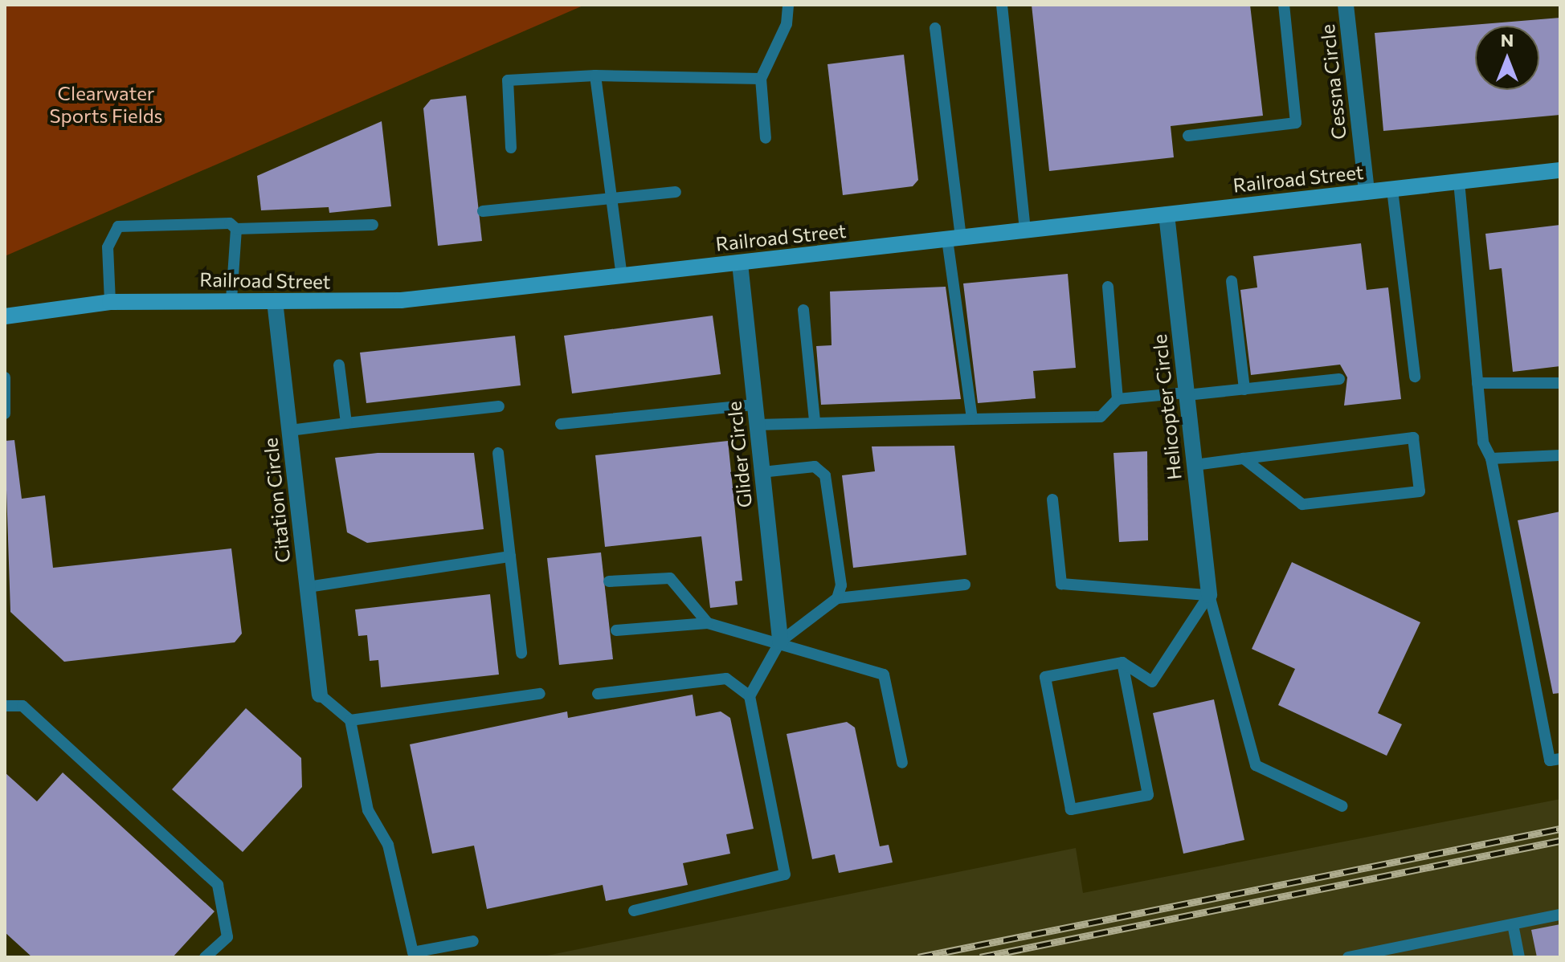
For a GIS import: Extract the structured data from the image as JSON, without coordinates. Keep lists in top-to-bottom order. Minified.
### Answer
{"streets":{"main road":["Railroad Street"],"street":["Cessna Circle","Helicopter Circle","Glider Circle","Citation Circle"]},"crossings":[["Cessna Circle","Railroad Street"],["Railroad Street","Helicopter Circle"],["Railroad Street","Glider Circle"],["Railroad Street","Citation Circle"]],"parks":["Clearwater Sports Fields"],"north":"top"}
